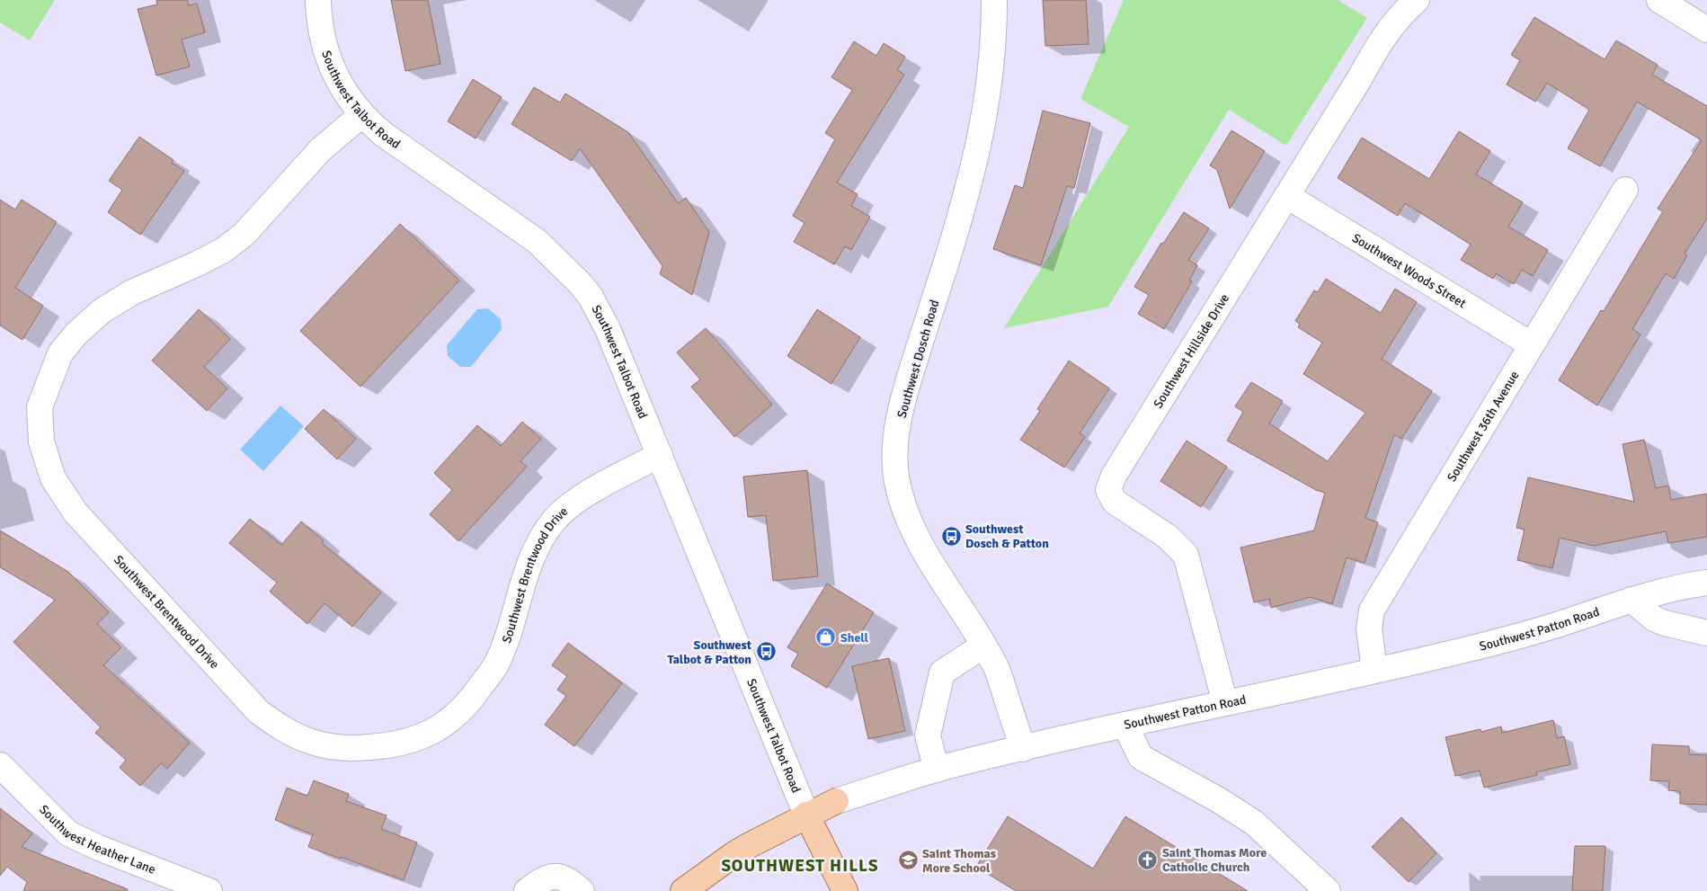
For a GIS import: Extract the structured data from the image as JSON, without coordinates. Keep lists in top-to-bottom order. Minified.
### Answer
{"streets":{"main road":["Southwest Patton Road"],"street":["Southwest Talbot Road","Southwest Woods Street","Southwest Hillside Drive","Southwest Dosch Road","Southwest 36th Avenue","Southwest Brentwood Drive","Southwest Heather Lane"]},"crossings":[["Southwest Talbot Road","Southwest Brentwood Drive"],["Southwest Talbot Road","Southwest Patton Road"],["Southwest Woods Street","Southwest Hillside Drive"],["Southwest Woods Street","Southwest 36th Avenue"],["Southwest Hillside Drive","Southwest Patton Road"],["Southwest Dosch Road","Southwest Patton Road"],["Southwest 36th Avenue","Southwest Patton Road"]],"districts":["SOUTHWEST HILLS"],"places":{"bus stop":["Southwest Dosch & Patton","Southwest Talbot & Patton"],"shop":["Shell"],"church":["Saint Thomas More Catholic Church"],"school or university":["Saint Thomas More School"]}}
